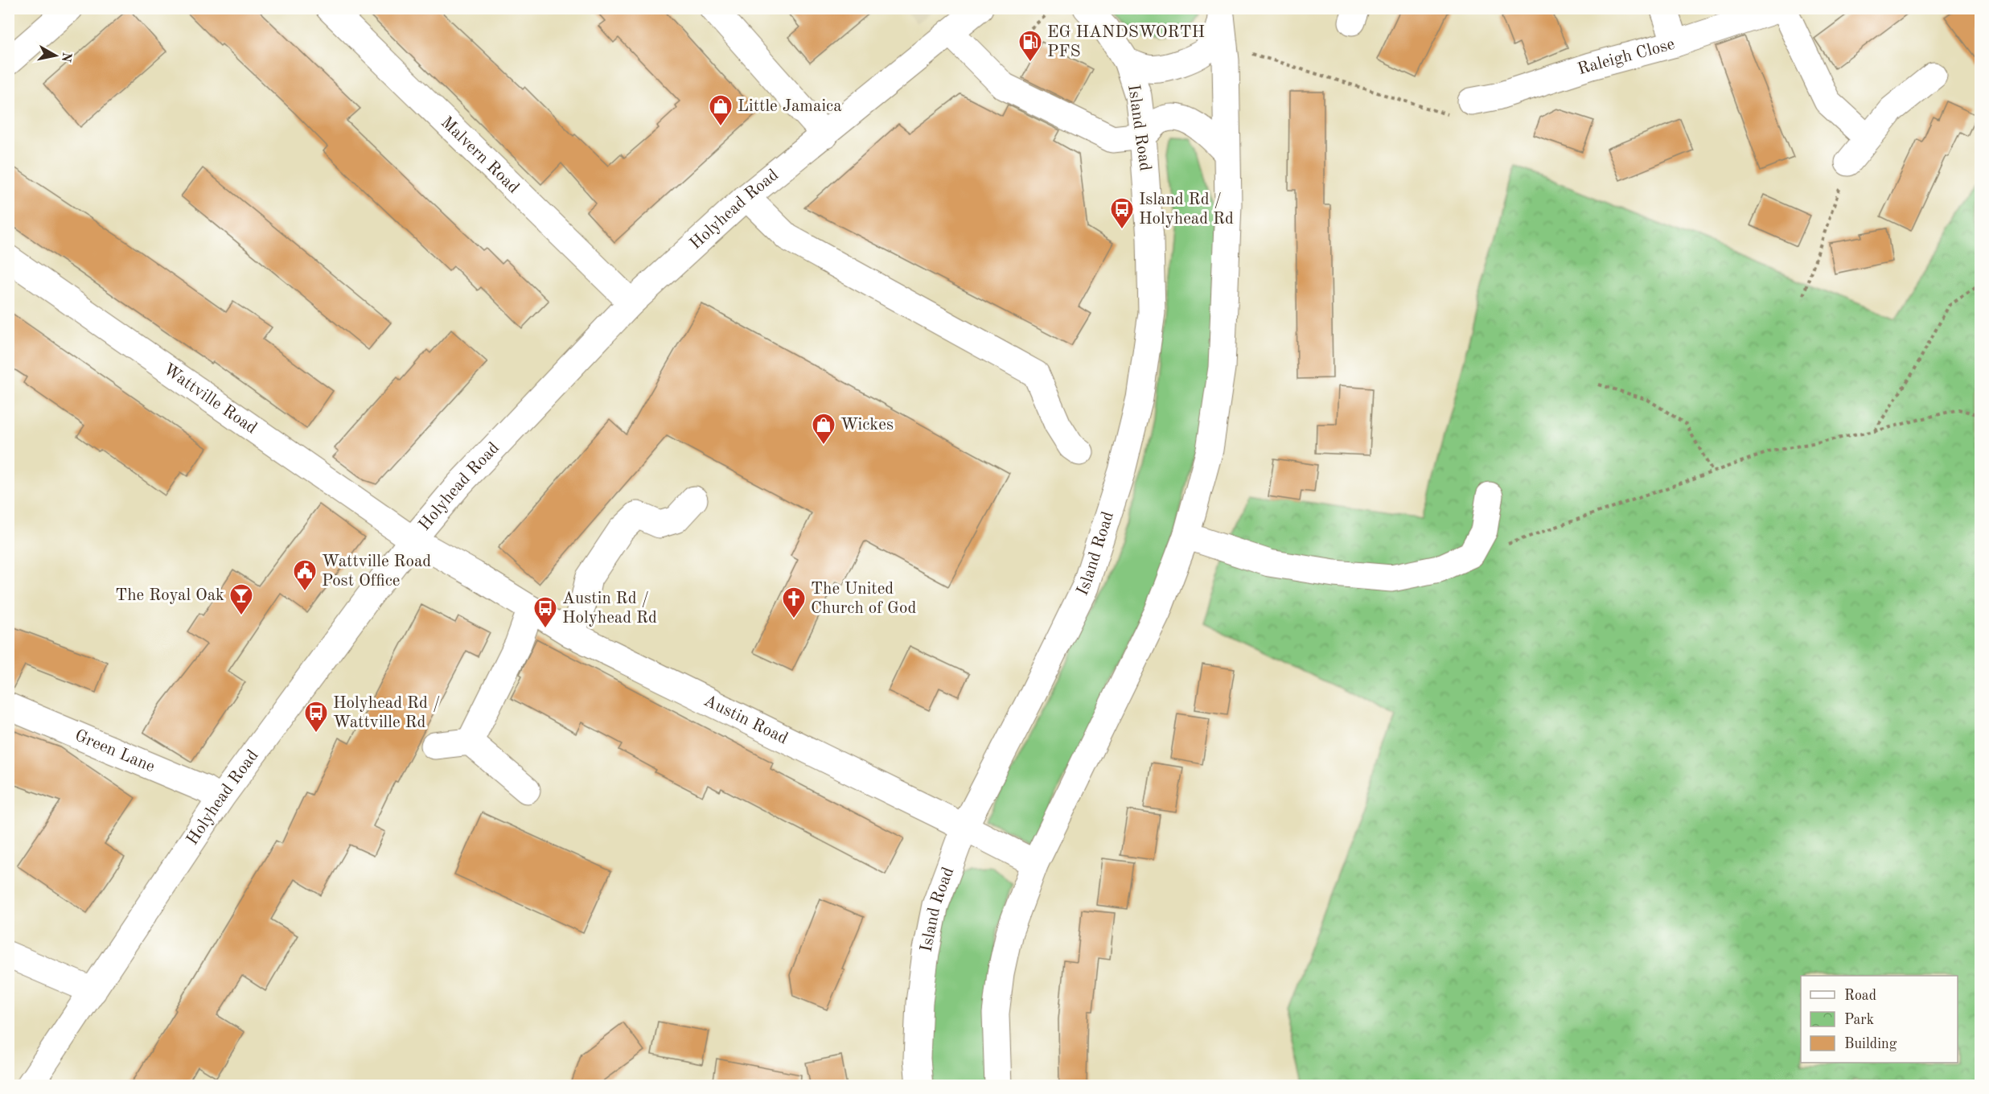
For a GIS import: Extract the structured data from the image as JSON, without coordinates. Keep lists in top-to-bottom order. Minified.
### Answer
{"streets":{"main road":["Raleigh Close","Island Road","Malvern Road","Holyhead Road","Wattville Road","Austin Road","Green Lane"]},"crossings":[["Island Road","Austin Road"],["Malvern Road","Holyhead Road"],["Holyhead Road","Wattville Road"],["Holyhead Road","Austin Road"],["Holyhead Road","Green Lane"],["Wattville Road","Austin Road"]],"places":{"fuel station":["EG HANDSWORTH PFS"],"shop":["Little Jamaica","Wickes"],"bus stop":["Island Rd / Holyhead Rd","Austin Rd / Holyhead Rd","Holyhead Rd / Wattville Rd"],"public building":["Wattville Road Post Office"],"bar":["The Royal Oak"],"church":["The United Church of God"]},"legend":["Road","Park","Building"],"north":"right"}
